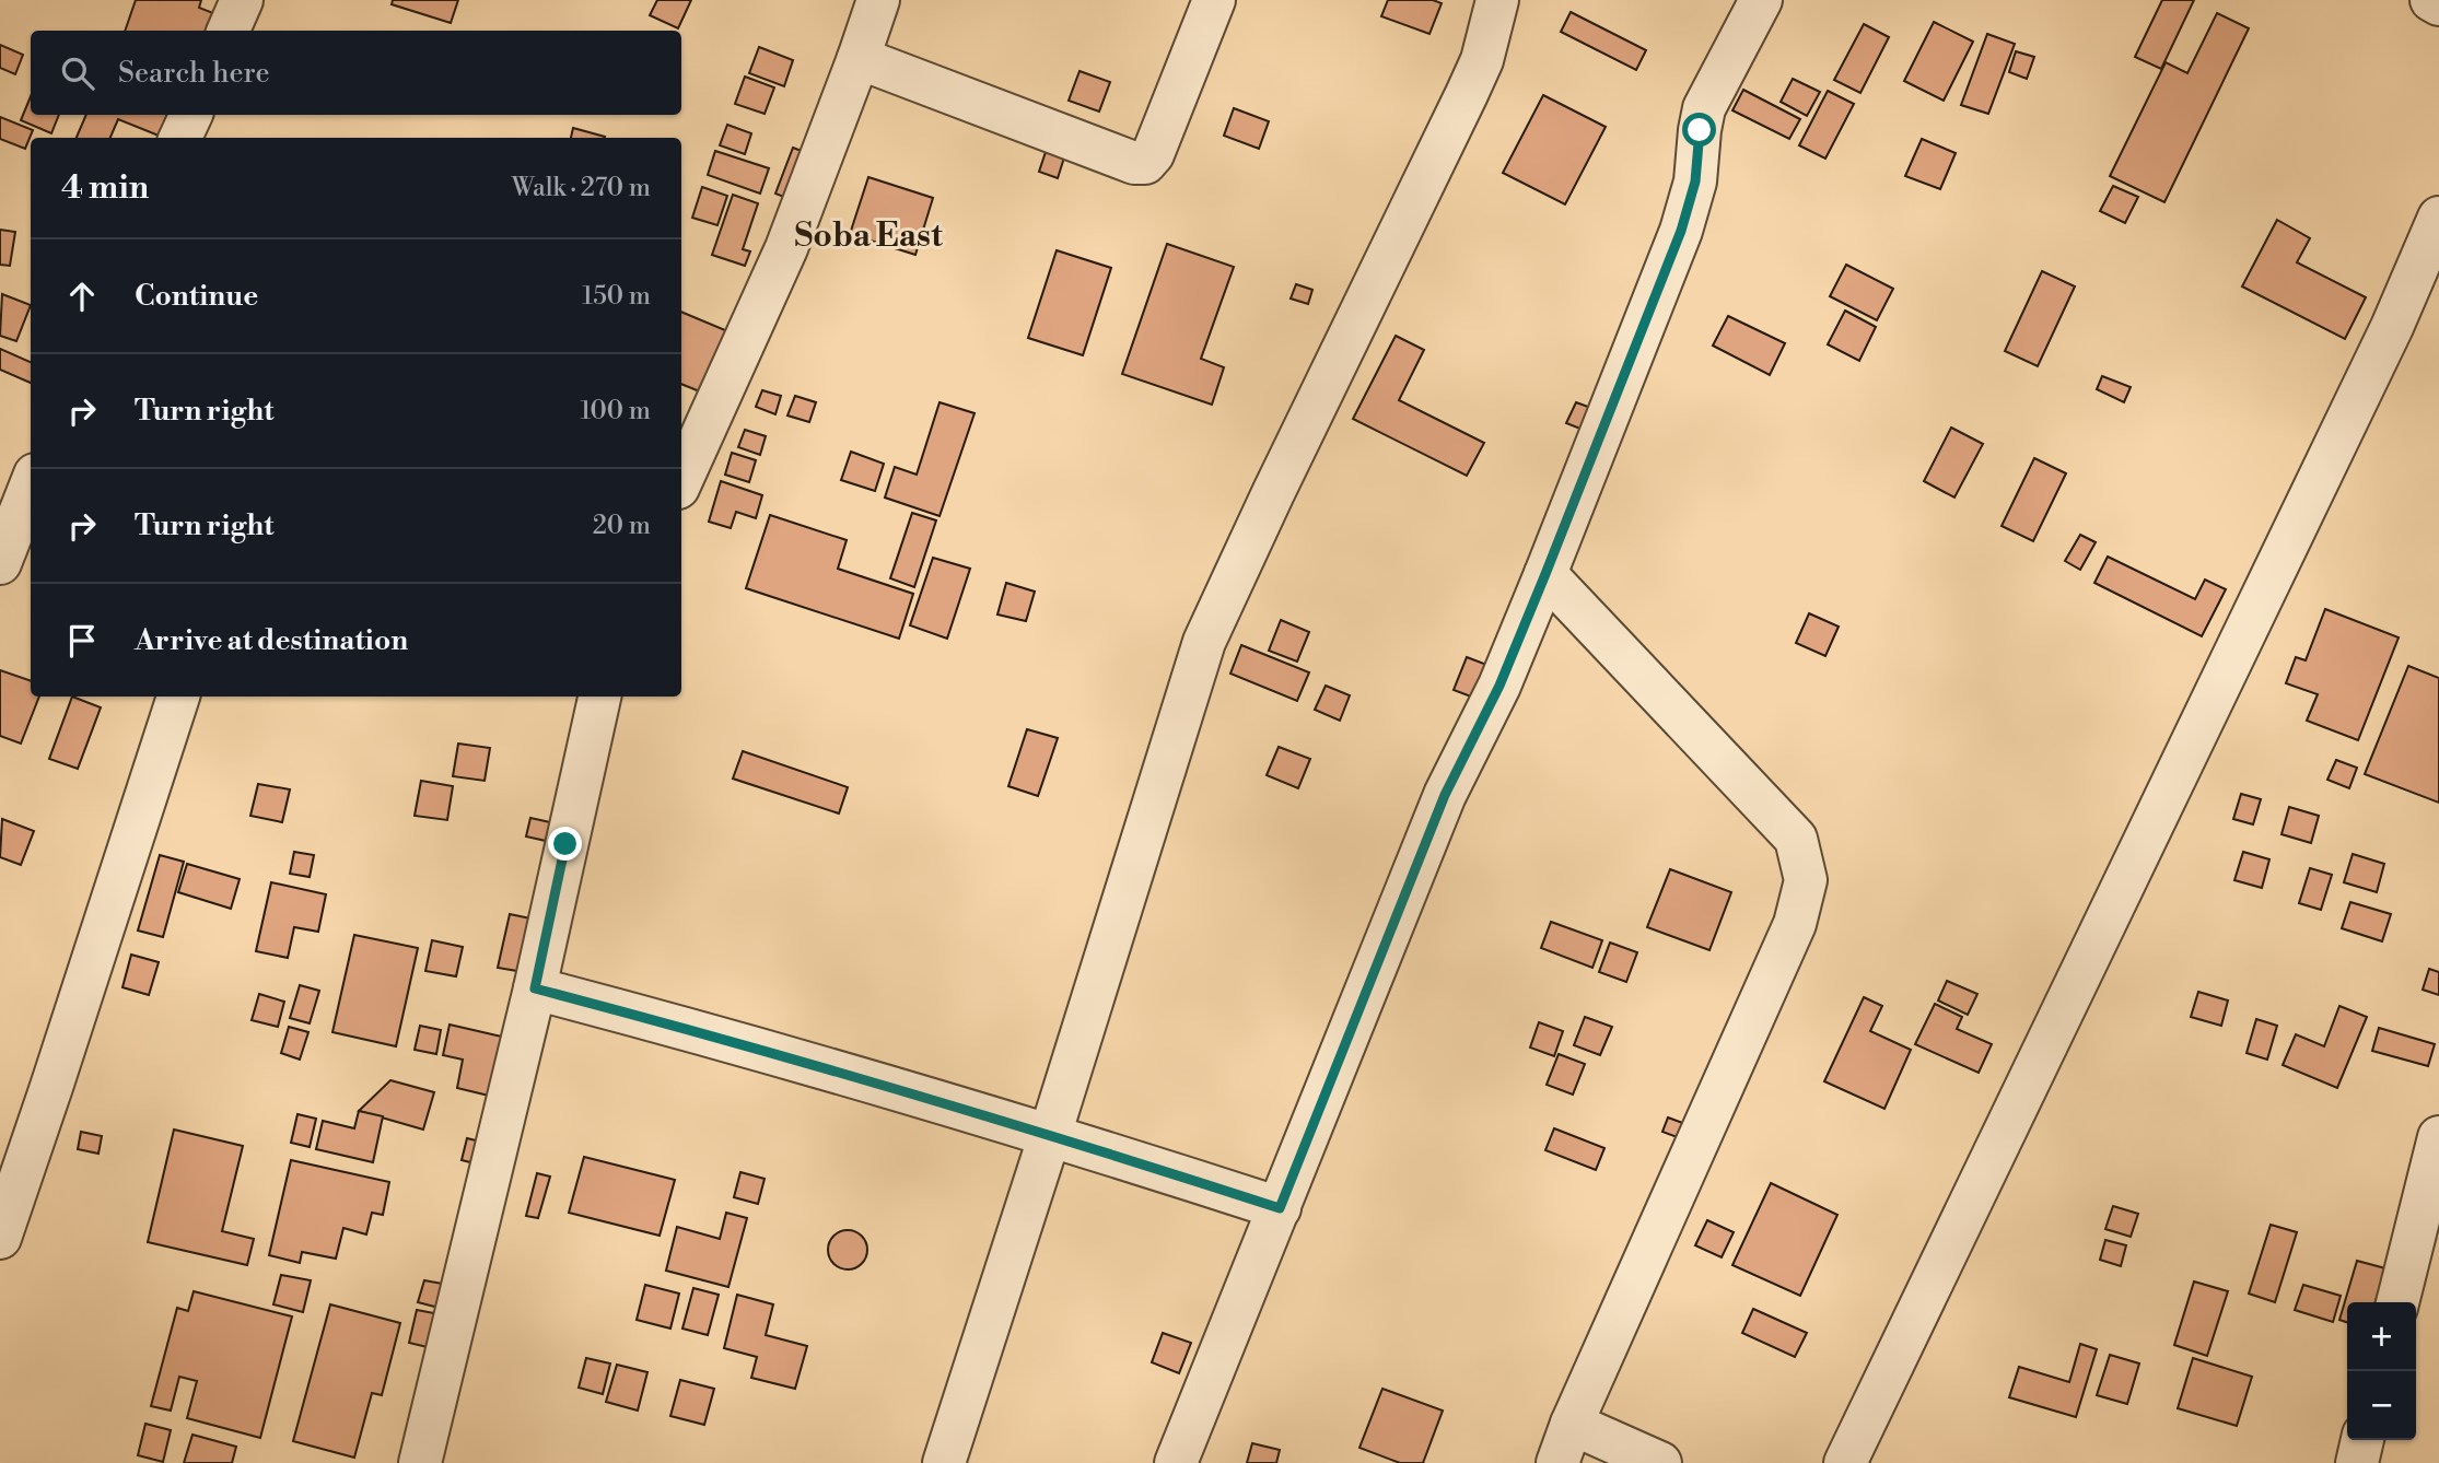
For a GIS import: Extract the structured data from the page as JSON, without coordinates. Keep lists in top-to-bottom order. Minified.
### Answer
{"districts":["Soba East"],"page":{"search":"Search here","heading":["4 min","Walk · 270 m"],"list":[["Continue","150 m"],["Turn right","100 m"],["Turn right","20 m"],"Arrive at destination"],"map_buttons":["+","−"]}}
